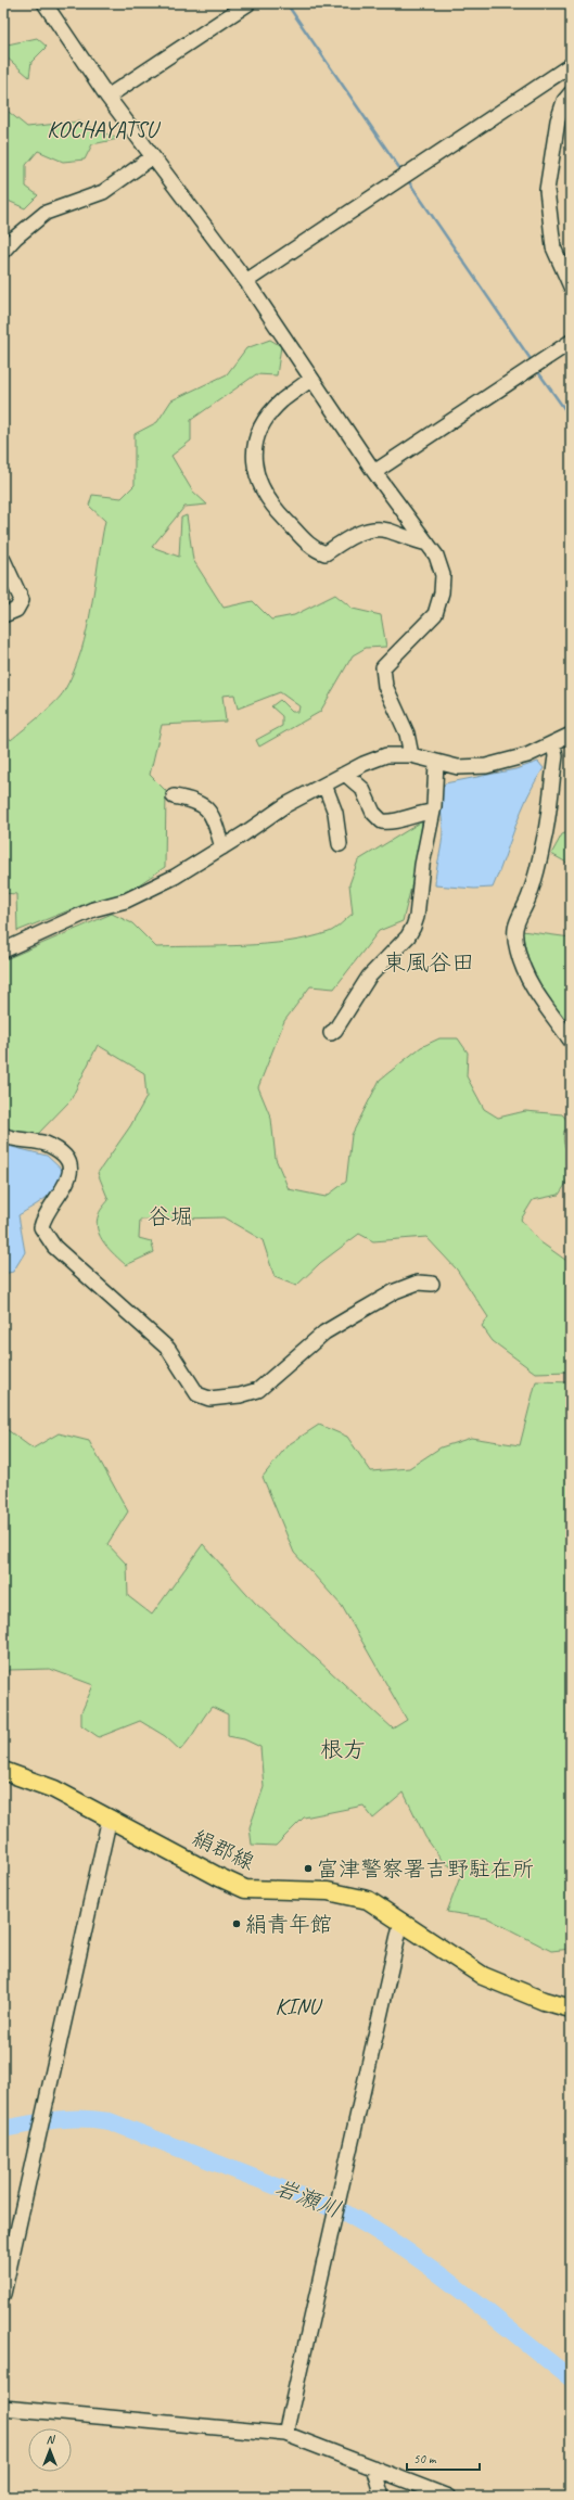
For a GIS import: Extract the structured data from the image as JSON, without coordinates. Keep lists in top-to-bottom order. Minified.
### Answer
{"streets":{"main road":["絹郡線"]},"districts":["KOCHAYATSU","東風谷田","谷堀","根方","KINU"],"water":["岩瀬川"],"places":["富津警察署吉野駐在所","絹青年館"],"scale_bar":"50 m","north":"top"}
